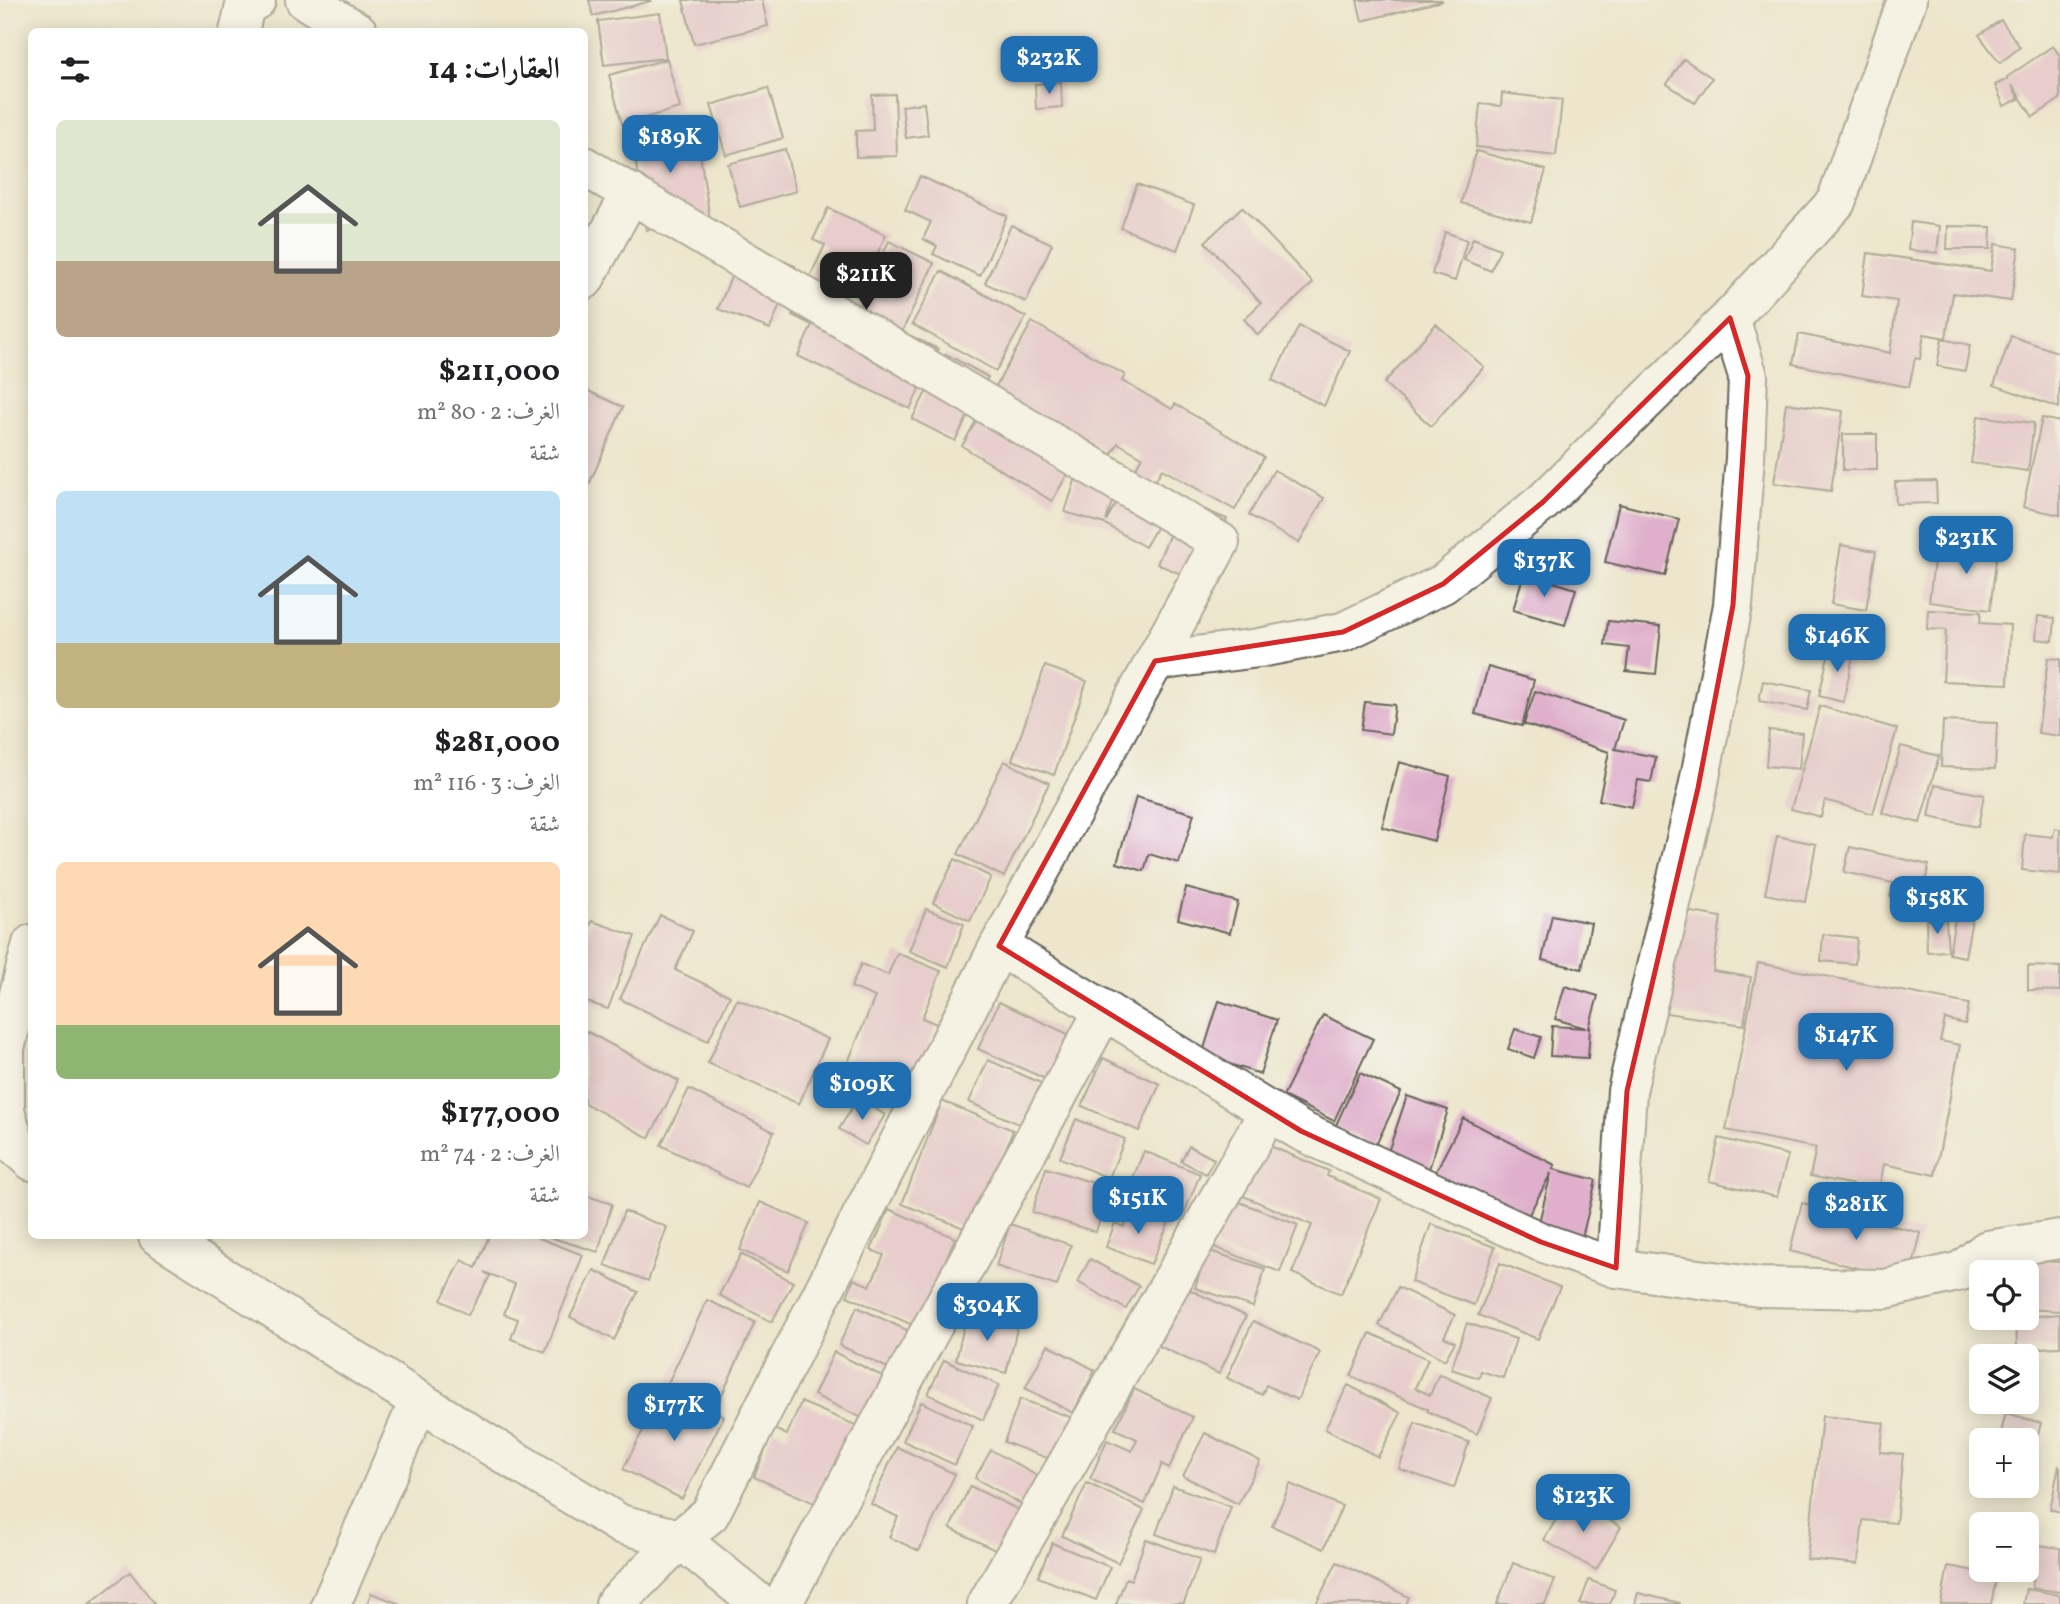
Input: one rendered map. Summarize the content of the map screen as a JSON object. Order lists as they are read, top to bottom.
{
  "page": {
    "heading": "العقارات: 14",
    "price": [
      "$232K",
      "$189K",
      "$211K",
      "$231K",
      "$137K",
      "$146K",
      "$158K",
      "$147K",
      "$109K",
      "$151K",
      "$281K",
      "$304K",
      "$177K",
      "$123K"
    ],
    "list": [
      {
        "name": "$211,000",
        "note": "الغرف: 2 · 80 m² · شقة"
      },
      {
        "name": "$281,000",
        "note": "الغرف: 3 · 116 m² · شقة"
      },
      {
        "name": "$177,000",
        "note": "الغرف: 2 · 74 m² · شقة"
      }
    ],
    "map_buttons": ["+", "−"]
  }
}
